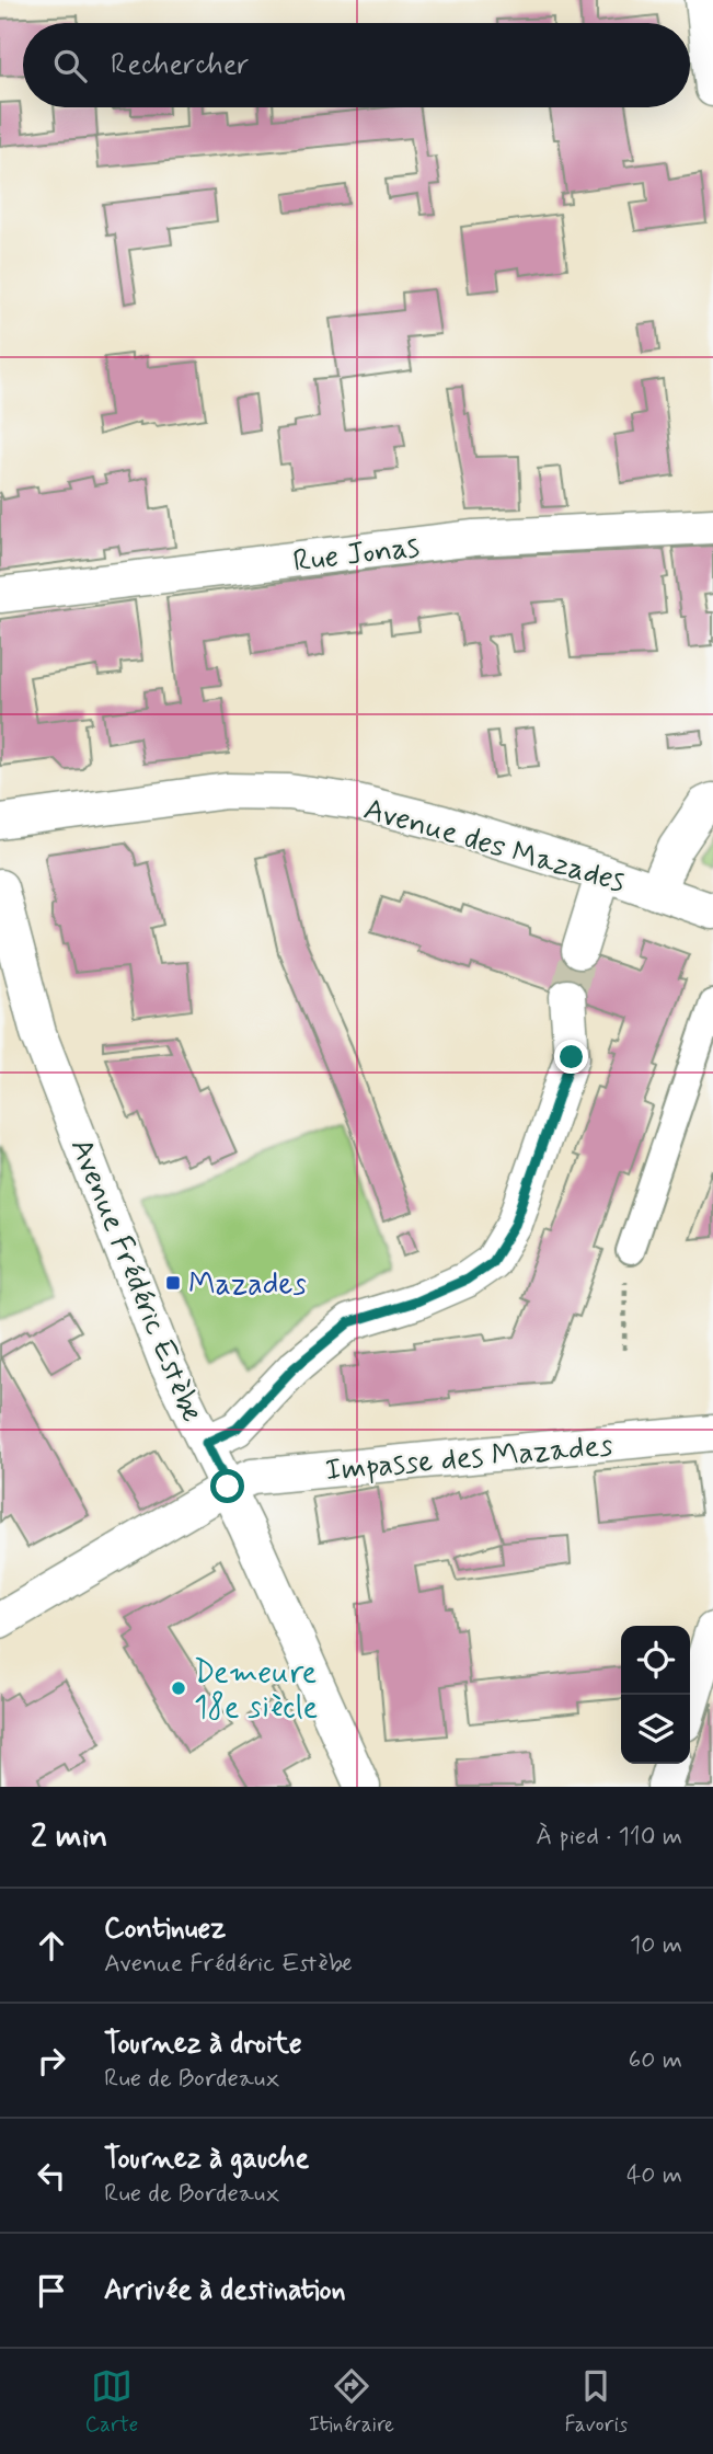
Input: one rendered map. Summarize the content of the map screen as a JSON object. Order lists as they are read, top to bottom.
{
  "streets": {
    "street": [
      "Rue Jonas",
      "Avenue des Mazades",
      "Avenue Frédéric Estèbe",
      "Impasse des Mazades"
    ]
  },
  "crossings": [
    ["Avenue Frédéric Estèbe", "Impasse des Mazades"]
  ],
  "places": {
    "transit": ["Mazades"],
    "other": ["Demeure 18e siècle"]
  },
  "page": {
    "search": "Rechercher",
    "heading": ["2 min", "À pied · 110 m"],
    "list": [
      ["Continuez", "Avenue Frédéric Estèbe", "10 m"],
      ["Tournez à droite", "Rue de Bordeaux", "60 m"],
      ["Tournez à gauche", "Rue de Bordeaux", "40 m"],
      "Arrivée à destination"
    ],
    "nav": ["Carte", "Itinéraire", "Favoris"]
  }
}
